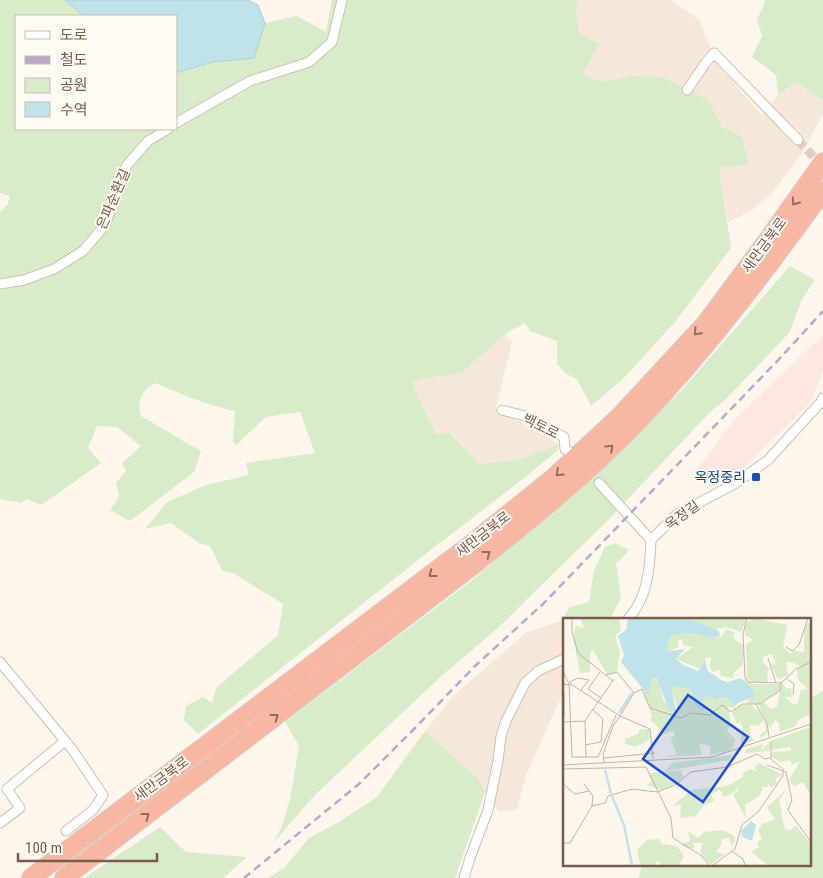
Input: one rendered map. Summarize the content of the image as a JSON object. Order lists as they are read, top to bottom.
{
  "streets": {
    "highway": ["새만금북로"],
    "street": ["은파순환길", "백토로", "옥정길"]
  },
  "places": {
    "transit": ["옥정중리"]
  },
  "legend": [
    "도로",
    "철도",
    "공원",
    "수역"
  ],
  "scale_bar": "100 m"
}
